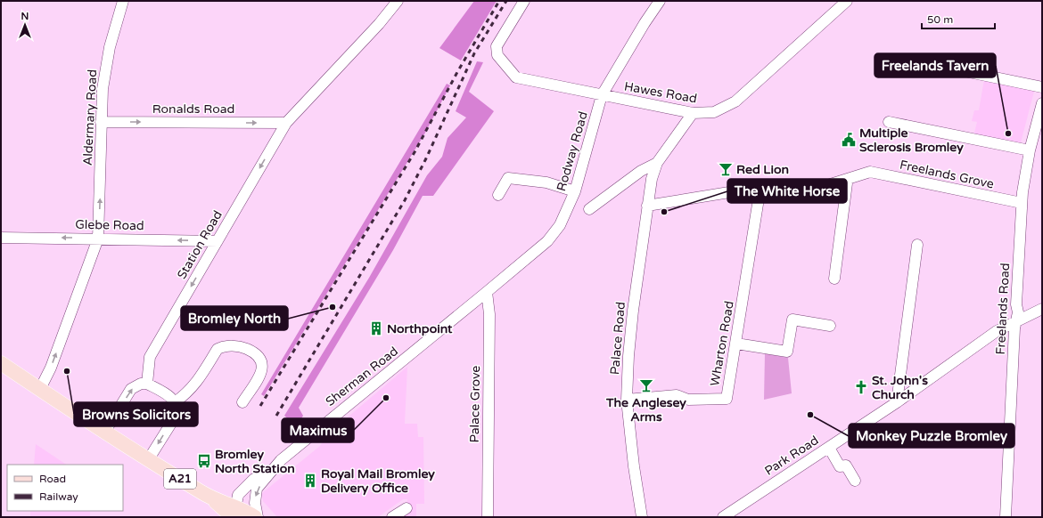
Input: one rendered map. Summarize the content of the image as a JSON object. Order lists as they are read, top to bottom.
{
  "streets": {
    "main road": ["A21"],
    "street": [
      "Hawes Road",
      "Ronalds Road",
      "Aldermary Road",
      "Rodway Road",
      "Freelands Grove",
      "Glebe Road",
      "Station Road",
      "Freelands Road",
      "Palace Road",
      "Wharton Road",
      "Sherman Road",
      "Palace Grove",
      "Park Road"
    ]
  },
  "crossings": [
    ["Hawes Road", "Rodway Road"],
    ["Ronalds Road", "Aldermary Road"],
    ["Ronalds Road", "Station Road"],
    ["Aldermary Road", "Glebe Road"],
    ["Aldermary Road", "A21"],
    ["Rodway Road", "Sherman Road"],
    ["Rodway Road", "Palace Grove"],
    ["Freelands Grove", "Freelands Road"],
    ["Freelands Grove", "Palace Road"],
    ["Freelands Grove", "Wharton Road"],
    ["Glebe Road", "Station Road"],
    ["Freelands Road", "Park Road"],
    ["Palace Road", "Wharton Road"],
    ["Sherman Road", "Palace Grove"],
    ["Sherman Road", "A21"]
  ],
  "one_way": [
    "Ronalds Road",
    "Aldermary Road",
    "Glebe Road",
    "Station Road"
  ],
  "places": {
    "other": [
      "Freelands Tavern",
      "The White Horse",
      "Bromley North",
      "Browns Solicitors",
      "Maximus",
      "Monkey Puzzle Bromley"
    ],
    "public building": ["Multiple Sclerosis Bromley"],
    "bar": ["Red Lion", "The Anglesey Arms"],
    "building": ["Northpoint", "Royal Mail Bromley Delivery Office"],
    "church": ["St. John's Church"],
    "bus stop": ["Bromley North Station"]
  },
  "legend": ["Road", "Railway"],
  "scale_bar": "50 m",
  "north": "top"
}
